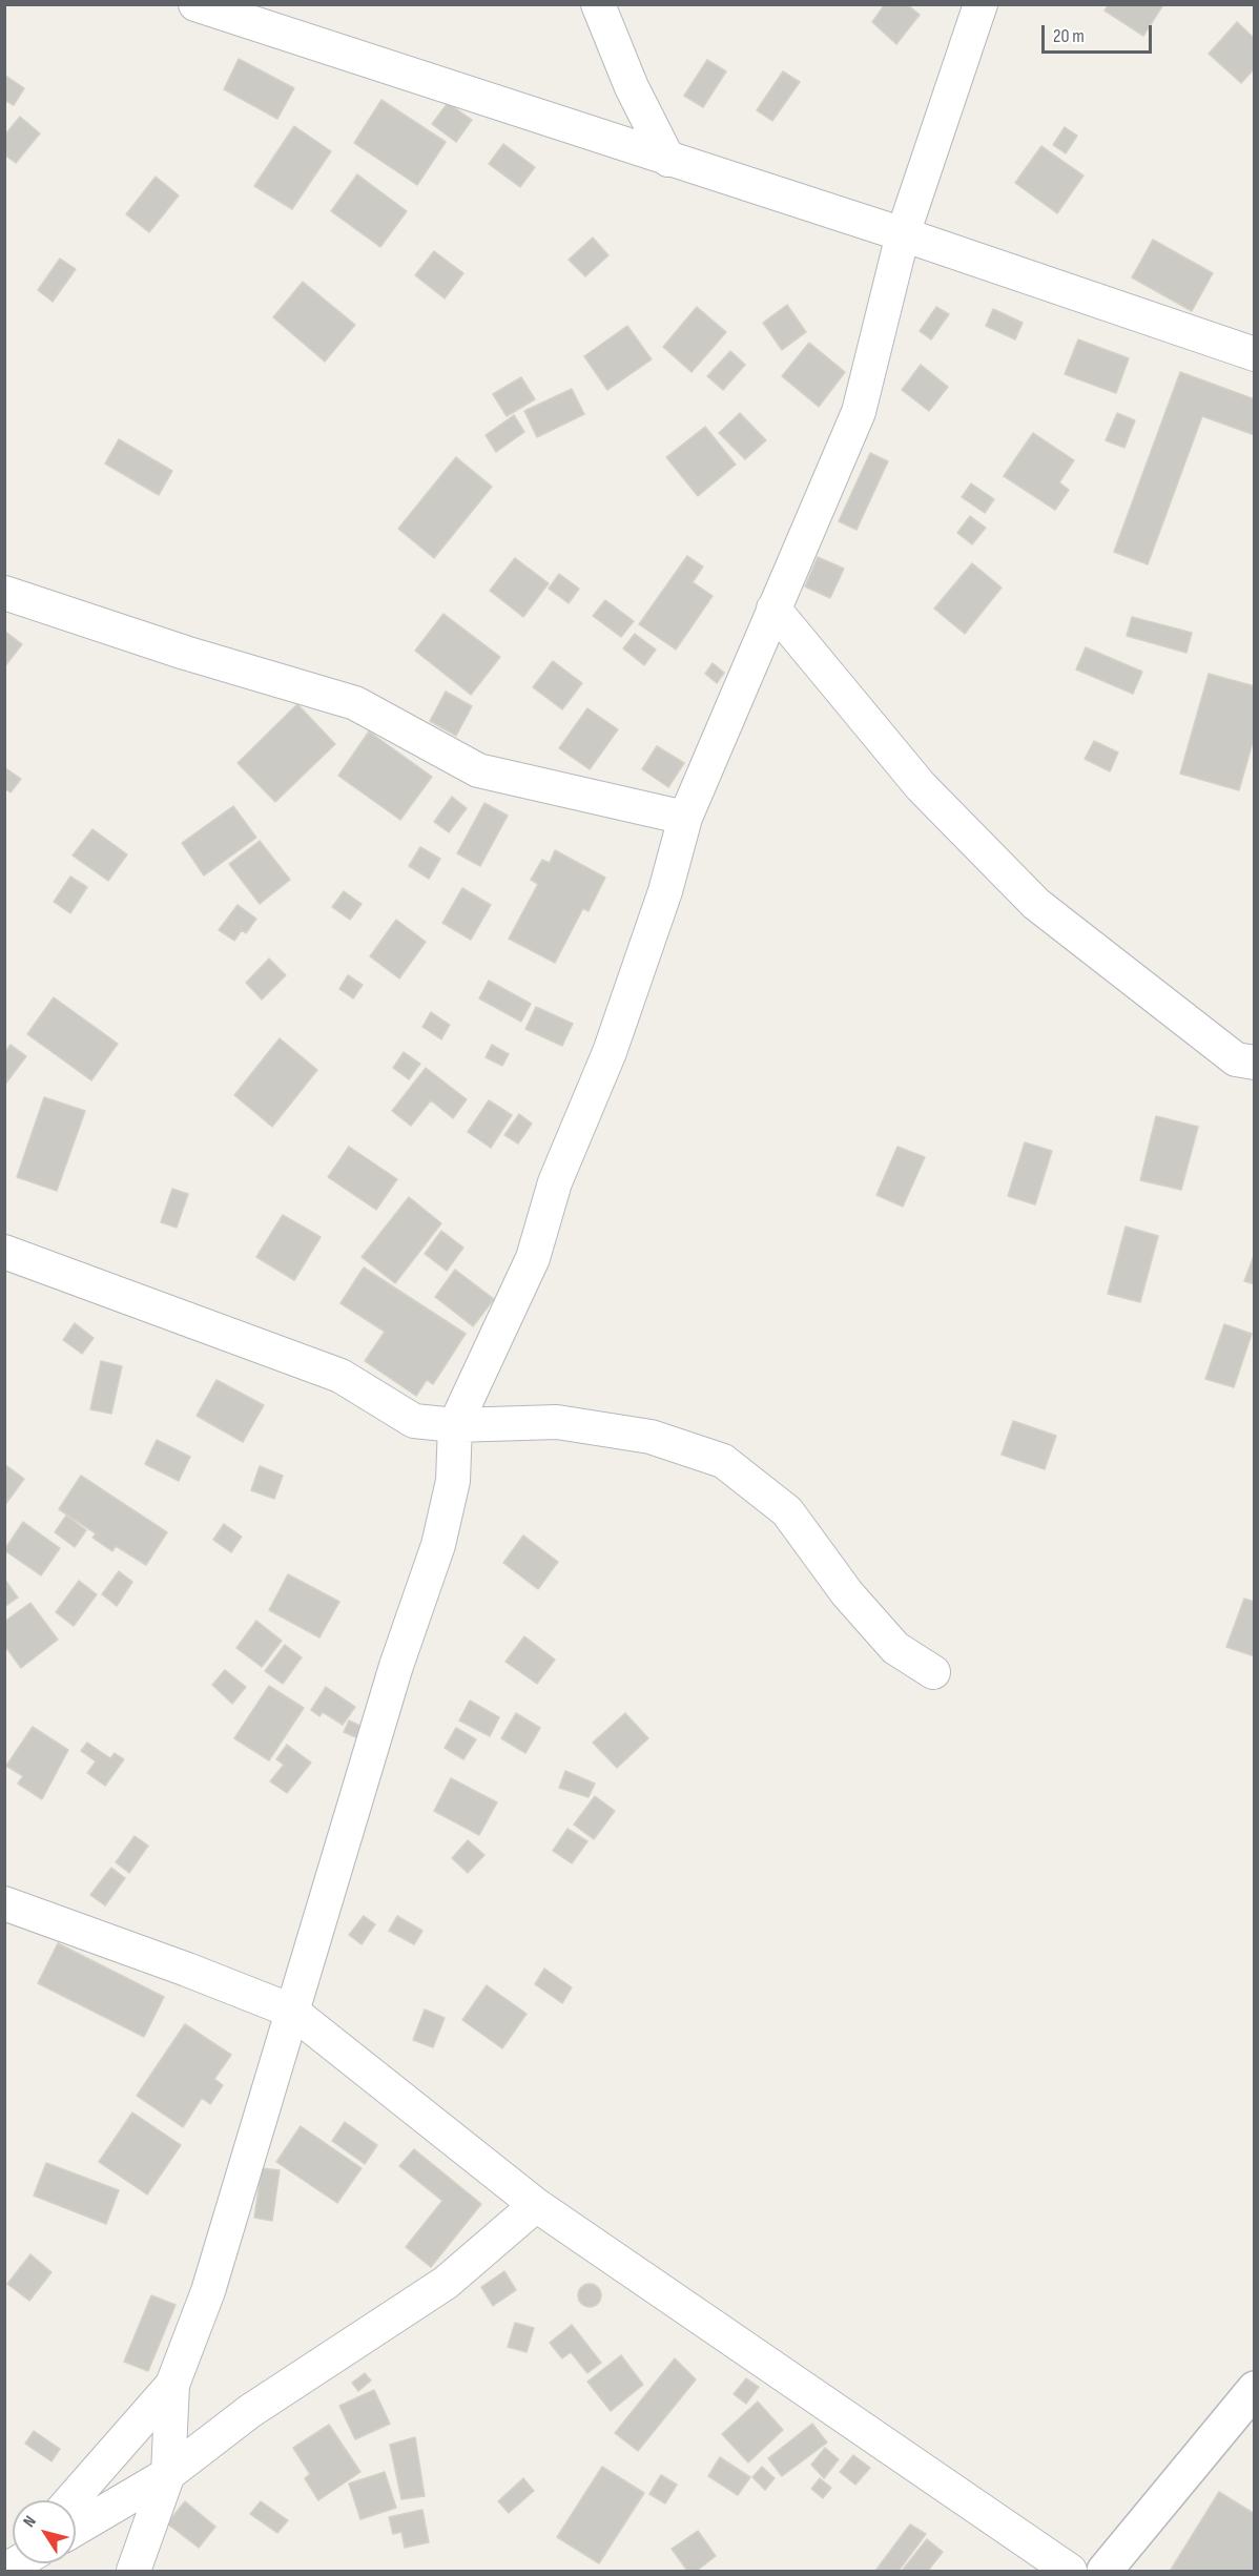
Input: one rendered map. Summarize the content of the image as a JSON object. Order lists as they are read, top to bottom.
{
  "scale_bar": "20 m",
  "north": "top left"
}
